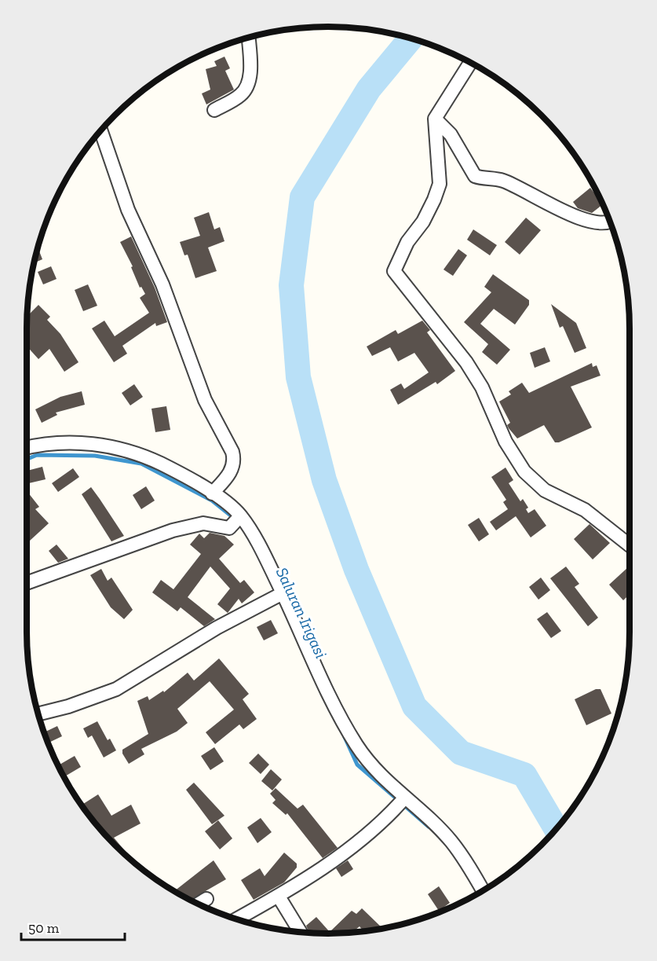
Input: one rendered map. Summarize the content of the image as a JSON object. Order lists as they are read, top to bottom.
{
  "water": ["Saluran Irigasi"],
  "scale_bar": "50 m"
}
